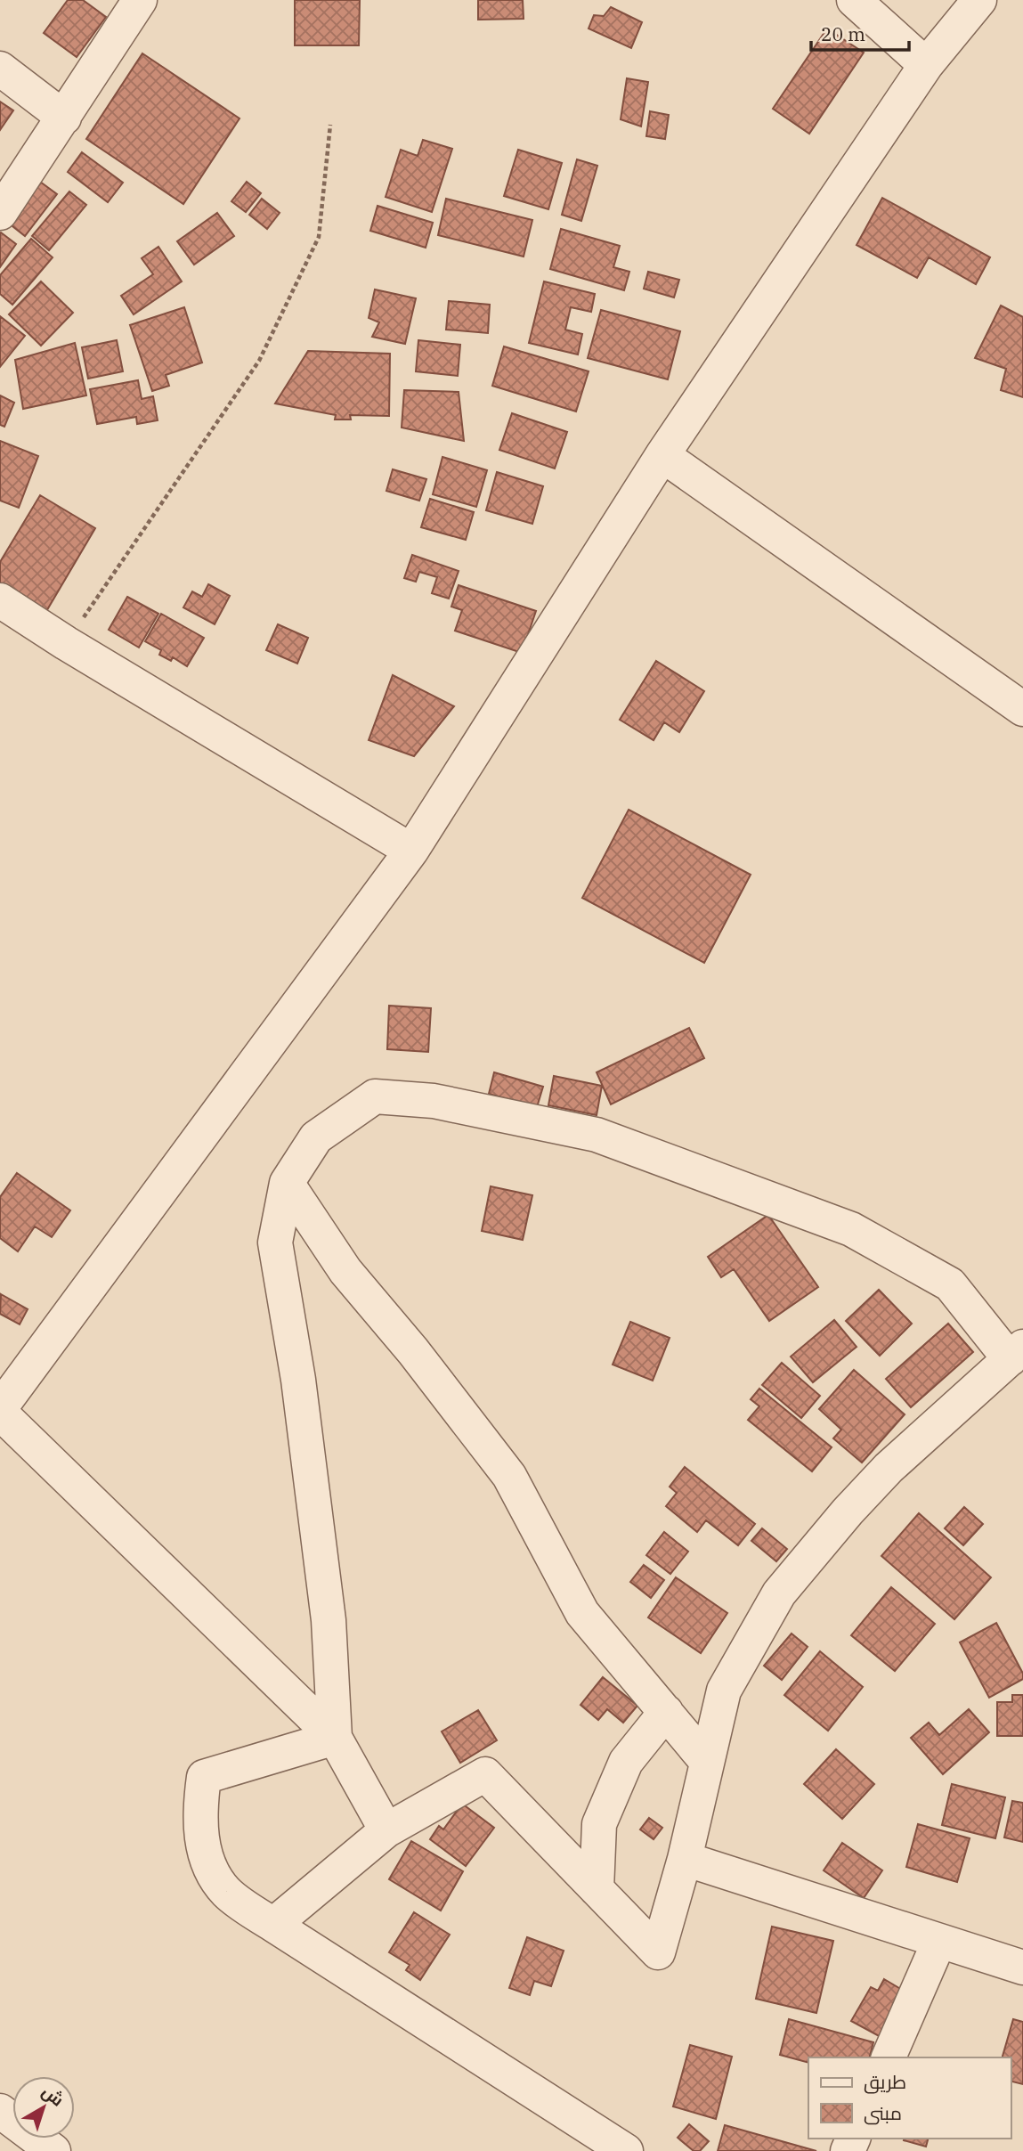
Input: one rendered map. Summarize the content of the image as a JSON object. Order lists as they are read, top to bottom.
{
  "legend": ["طريق", "مبنى"],
  "scale_bar": "20 m",
  "north": "top right"
}
